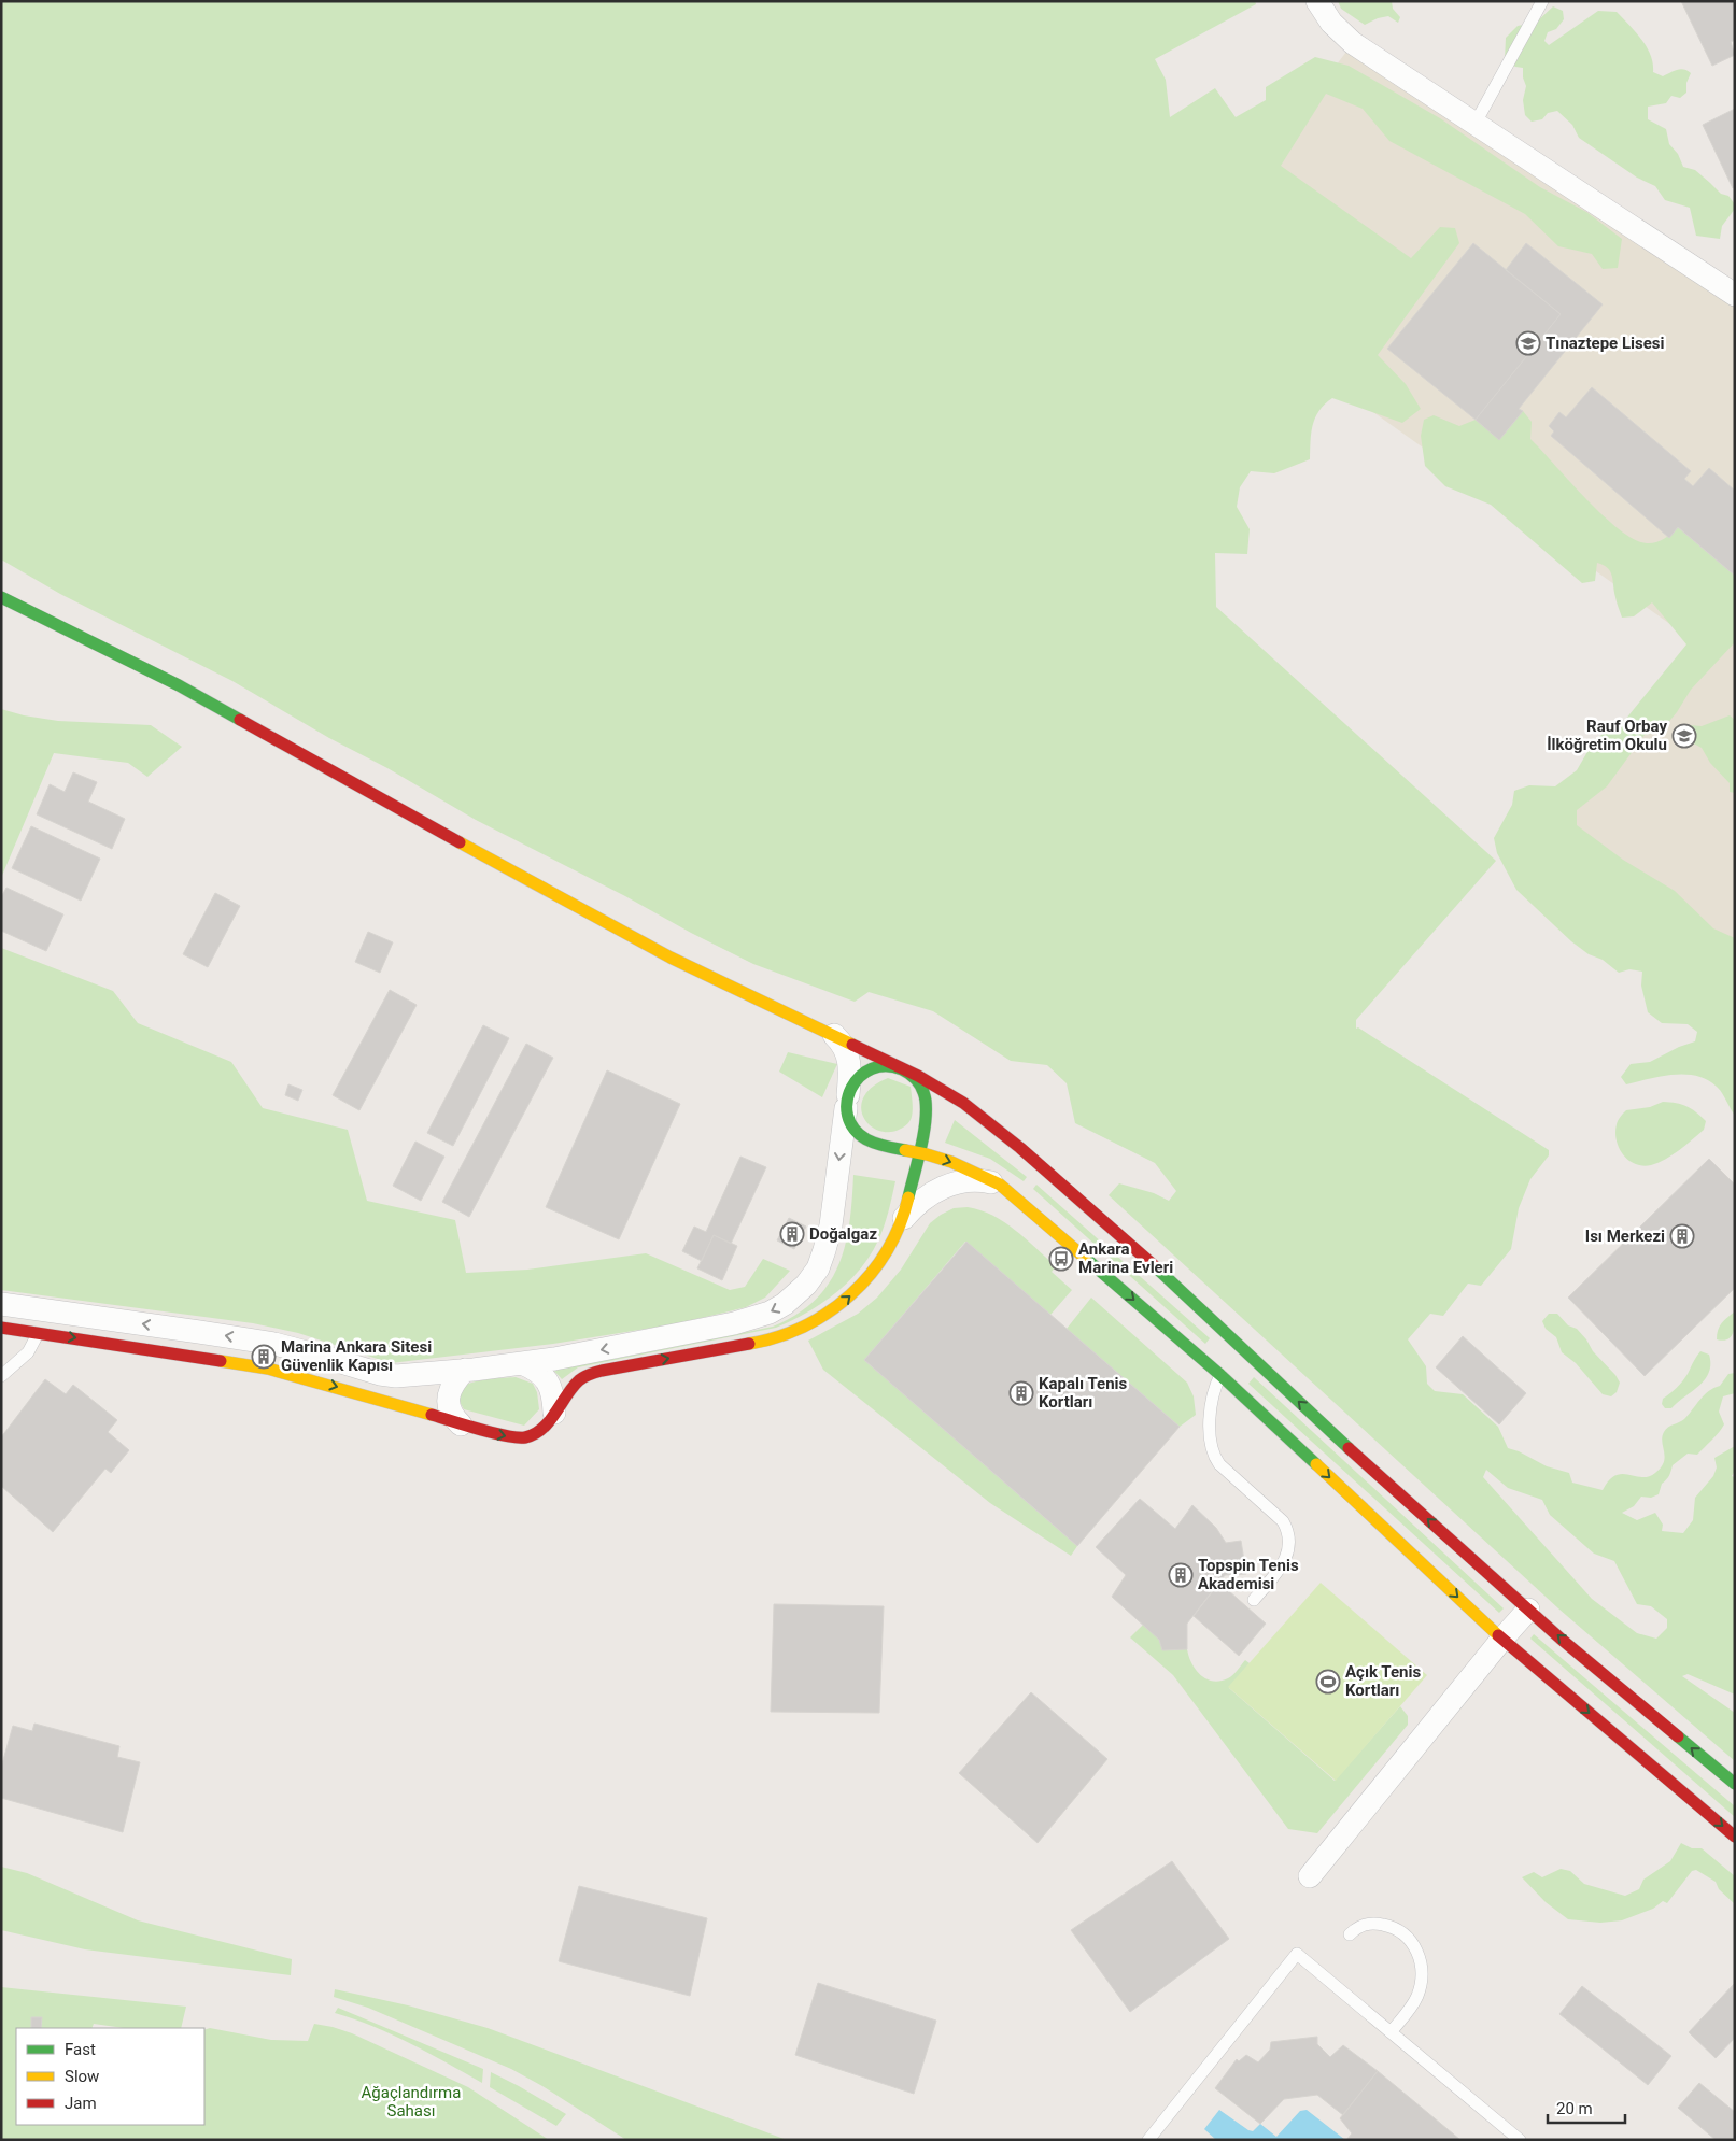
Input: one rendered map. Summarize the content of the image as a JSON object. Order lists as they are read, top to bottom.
{
  "parks": ["Ağaçlandırma Sahası"],
  "places": {
    "school or university": ["Tınaztepe Lisesi", "Rauf Orbay İlköğretim Okulu"],
    "building": [
      "Doğalgaz",
      "Isı Merkezi",
      "Marina Ankara Sitesi Güvenlik Kapısı",
      "Kapalı Tenis Kortları",
      "Topspin Tenis Akademisi"
    ],
    "bus stop": ["Ankara Marina Evleri"],
    "sports": ["Açık Tenis Kortları"]
  },
  "legend": ["Fast", "Slow", "Jam"],
  "scale_bar": "20 m"
}
